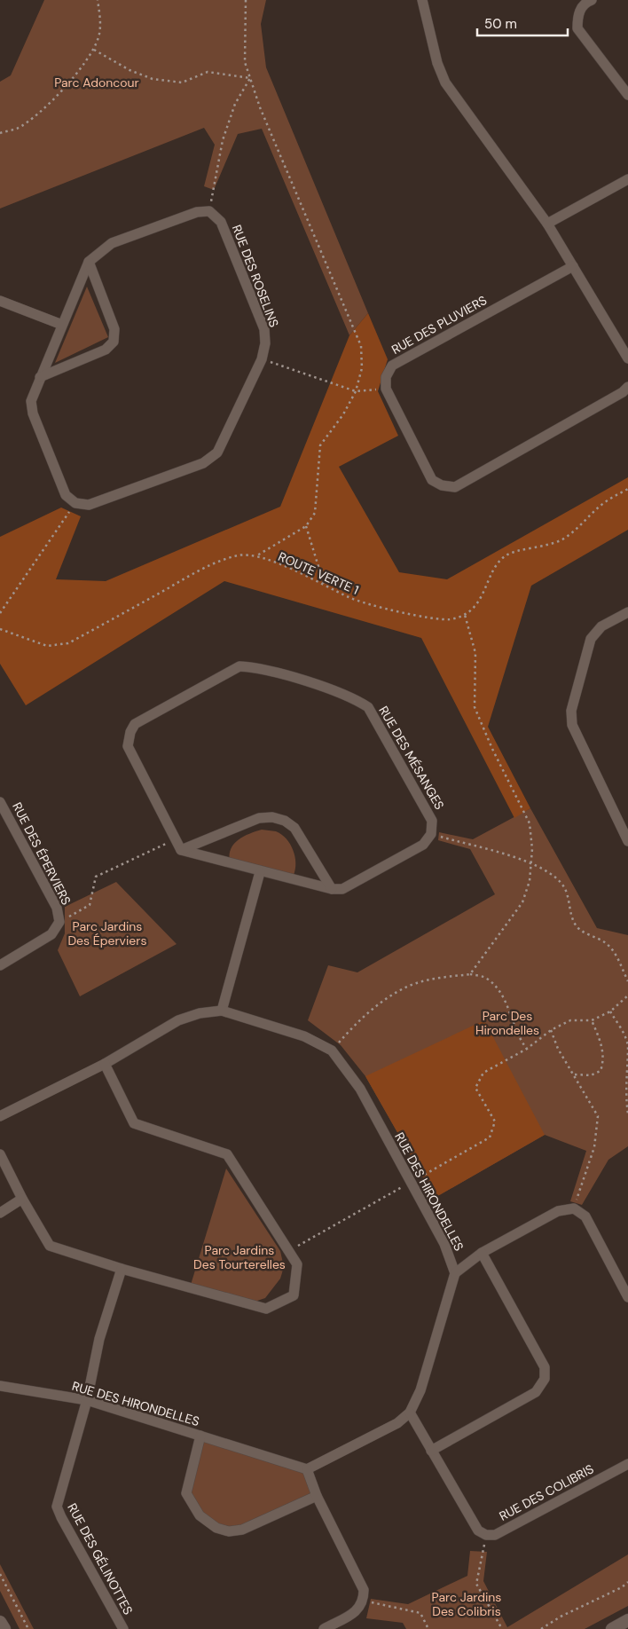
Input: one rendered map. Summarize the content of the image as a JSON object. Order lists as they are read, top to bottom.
{
  "streets": {
    "street": [
      "RUE DES ROSELINS",
      "RUE DES PLUVIERS",
      "RUE DES MÉSANGES",
      "RUE DES ÉPERVIERS",
      "RUE DES HIRONDELLES",
      "RUE DES COLIBRIS",
      "RUE DES GÉLINOTTES"
    ],
    "path": ["ROUTE VERTE 1"]
  },
  "crossings": [
    ["RUE DES HIRONDELLES", "RUE DES GÉLINOTTES"]
  ],
  "parks": [
    "Parc Adoncour",
    "Parc Jardins Des Éperviers",
    "Parc Des Hirondelles",
    "Parc Jardins Des Tourterelles",
    "Parc Jardins Des Colibris"
  ],
  "scale_bar": "50 m"
}
